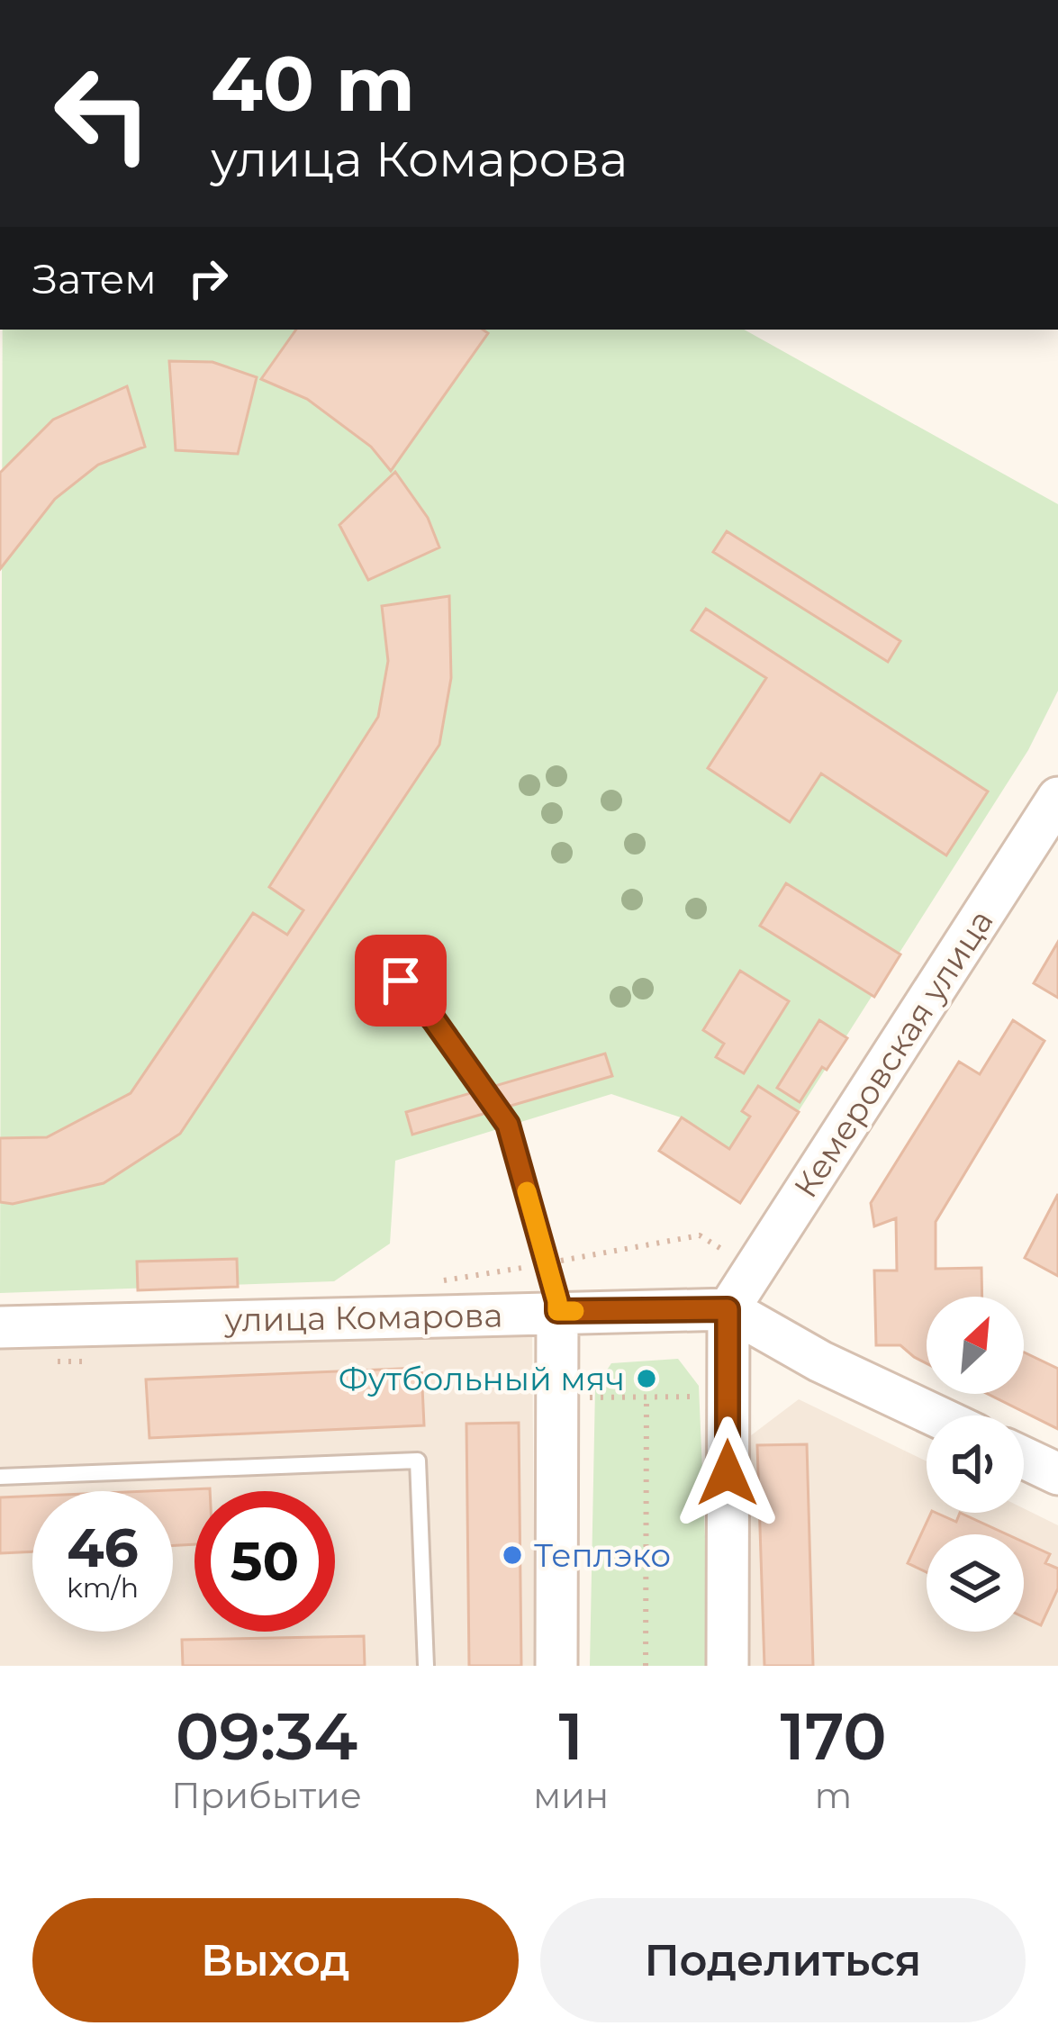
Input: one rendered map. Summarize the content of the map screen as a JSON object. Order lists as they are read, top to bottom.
{
  "streets": {
    "main road": ["Кемеровская улица", "улица Комарова"]
  },
  "crossings": [
    ["Кемеровская улица", "улица Комарова"]
  ],
  "places": ["Футбольный мяч", "Теплэко"],
  "north": "top right",
  "page": {
    "turn": ["40 m", "улица Комарова"],
    "then": "Затем",
    "speed": "46 km/h",
    "limit": "50",
    "eta": [
      "09:34",
      "Прибытие",
      "1",
      "мин",
      "170",
      "m"
    ],
    "buttons": ["Выход", "Поделиться"]
  }
}
